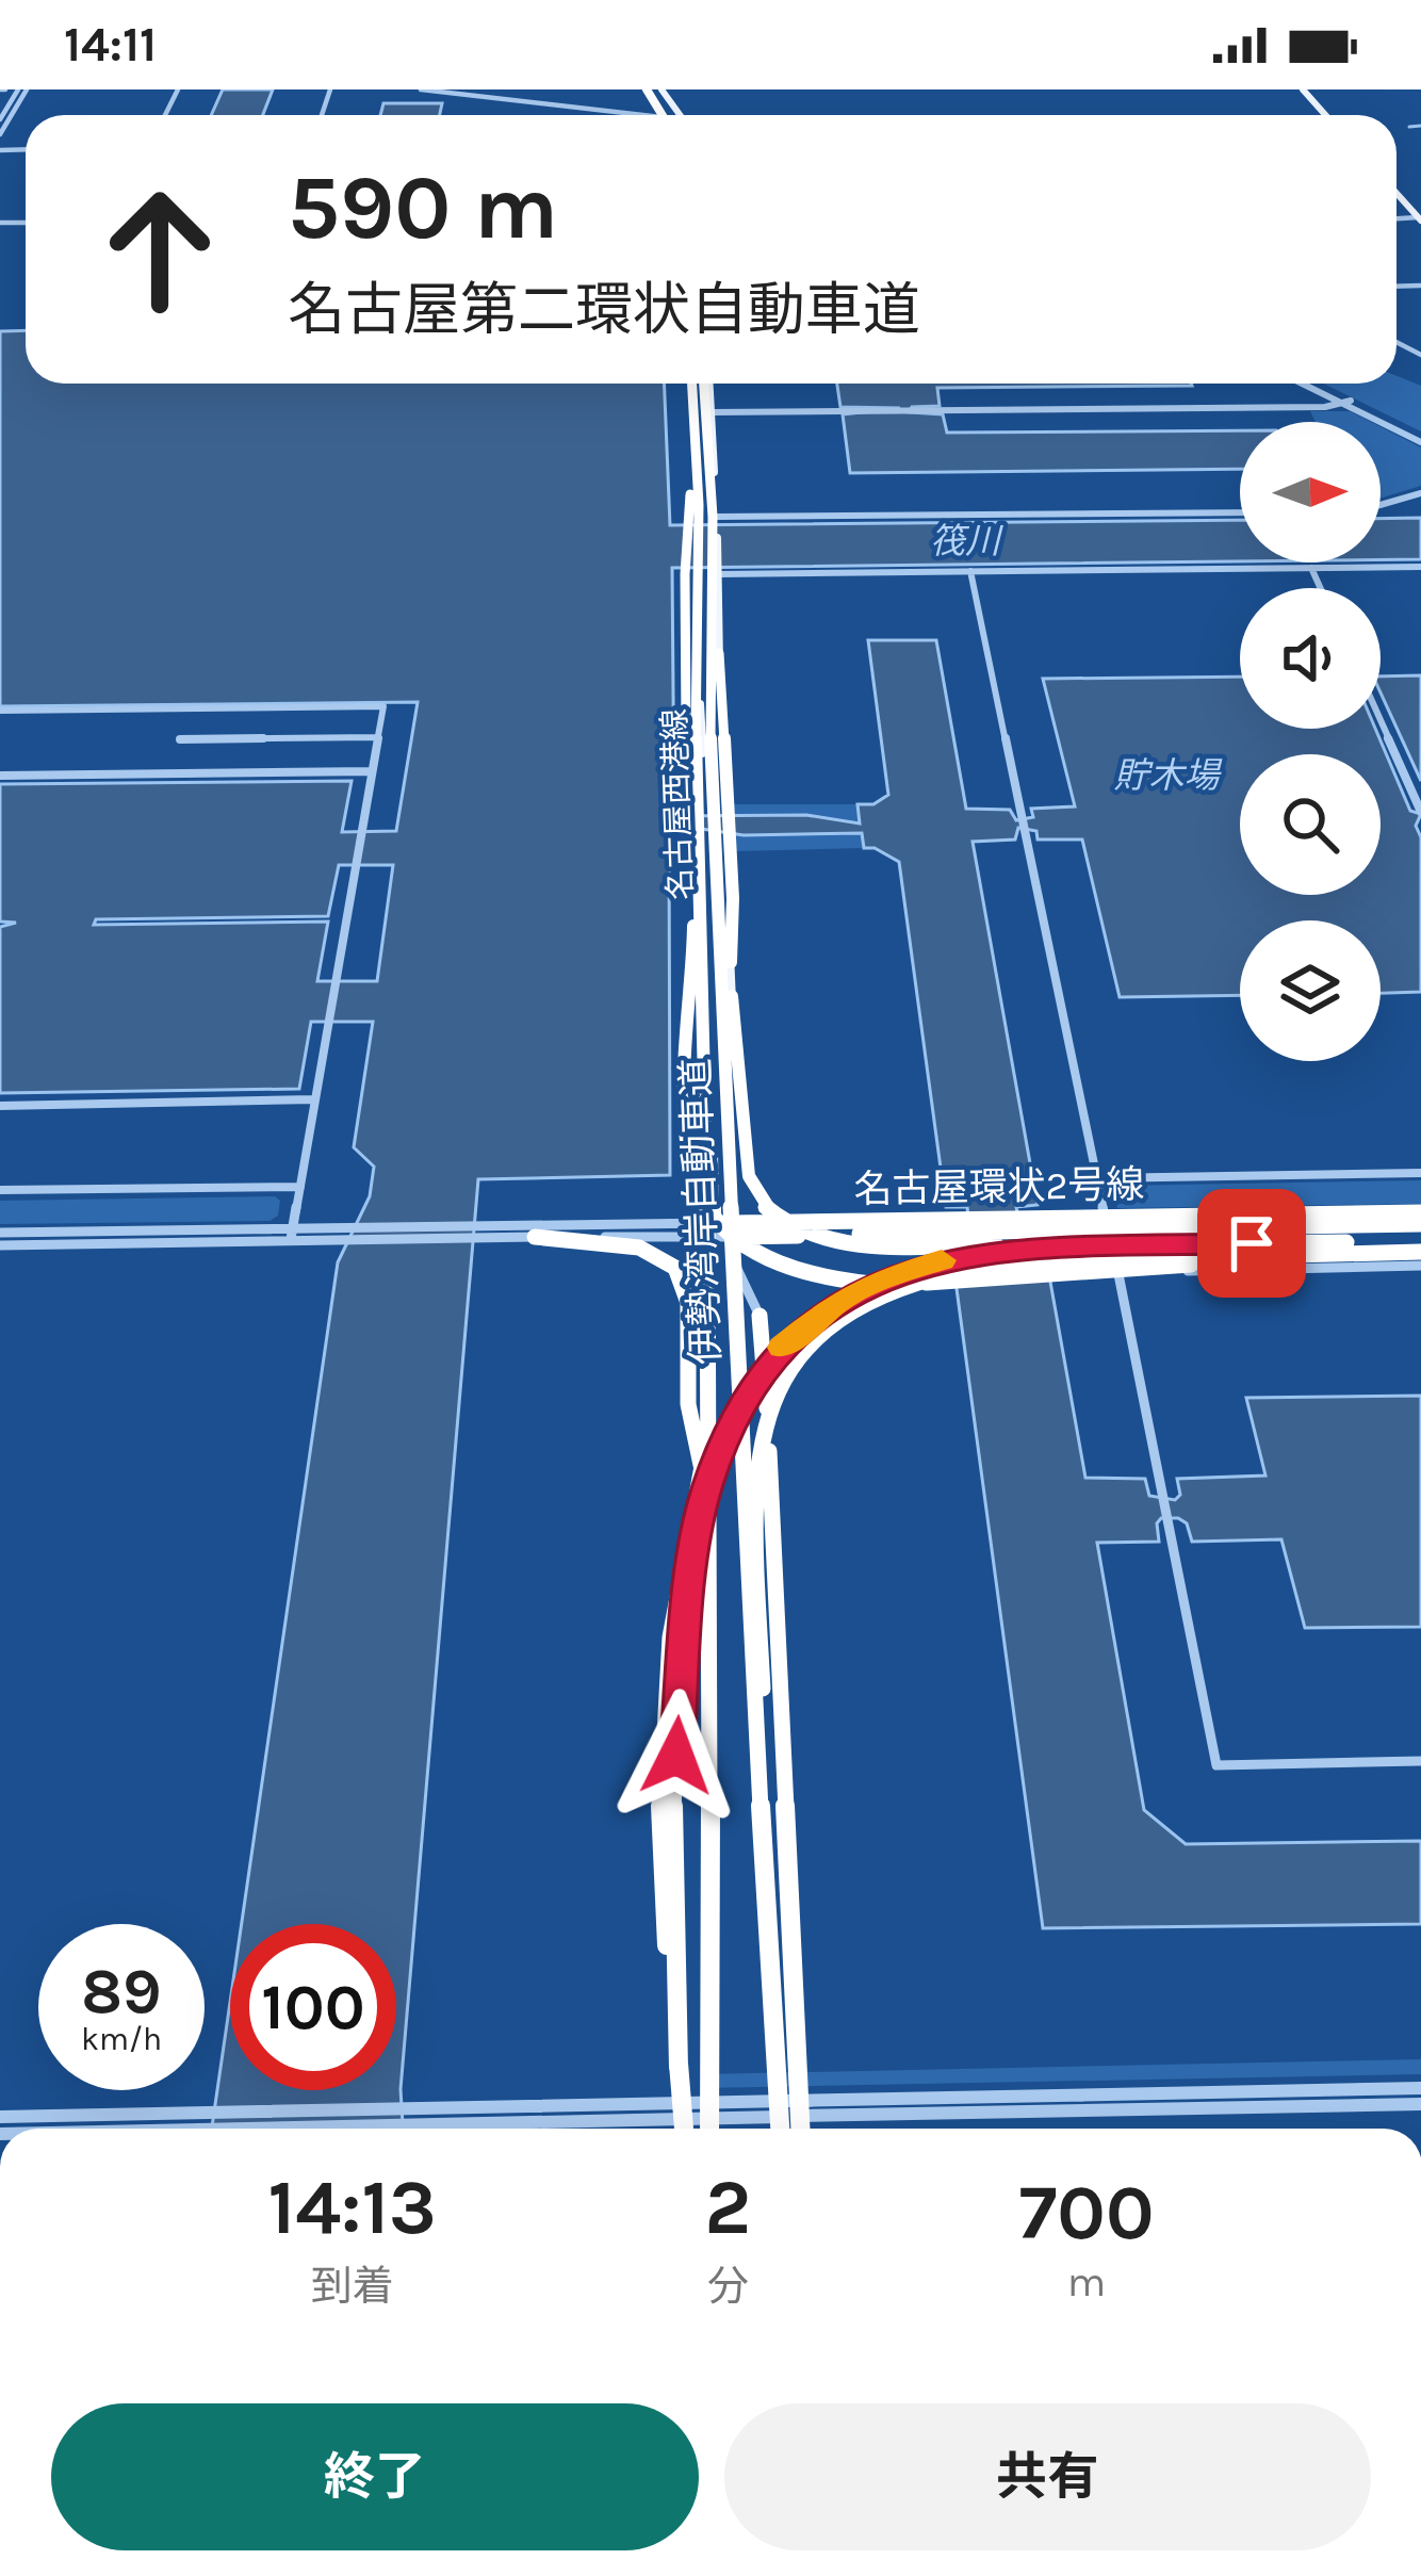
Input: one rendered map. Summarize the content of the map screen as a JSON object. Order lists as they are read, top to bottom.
{
  "streets": {
    "highway": ["名古屋環状2号線", "伊勢湾岸自動車道"],
    "main road": ["名古屋西港線"]
  },
  "crossings": [
    ["名古屋西港線", "名古屋環状2号線"],
    ["名古屋西港線", "伊勢湾岸自動車道"]
  ],
  "water": ["筏川", "貯木場"],
  "north": "right",
  "page": {
    "status": "14:11",
    "turn": ["590 m", "名古屋第二環状自動車道"],
    "speed": "89 km/h",
    "limit": "100",
    "eta": [
      "14:13",
      "到着",
      "2",
      "分",
      "700",
      "m"
    ],
    "buttons": ["終了", "共有"]
  }
}
